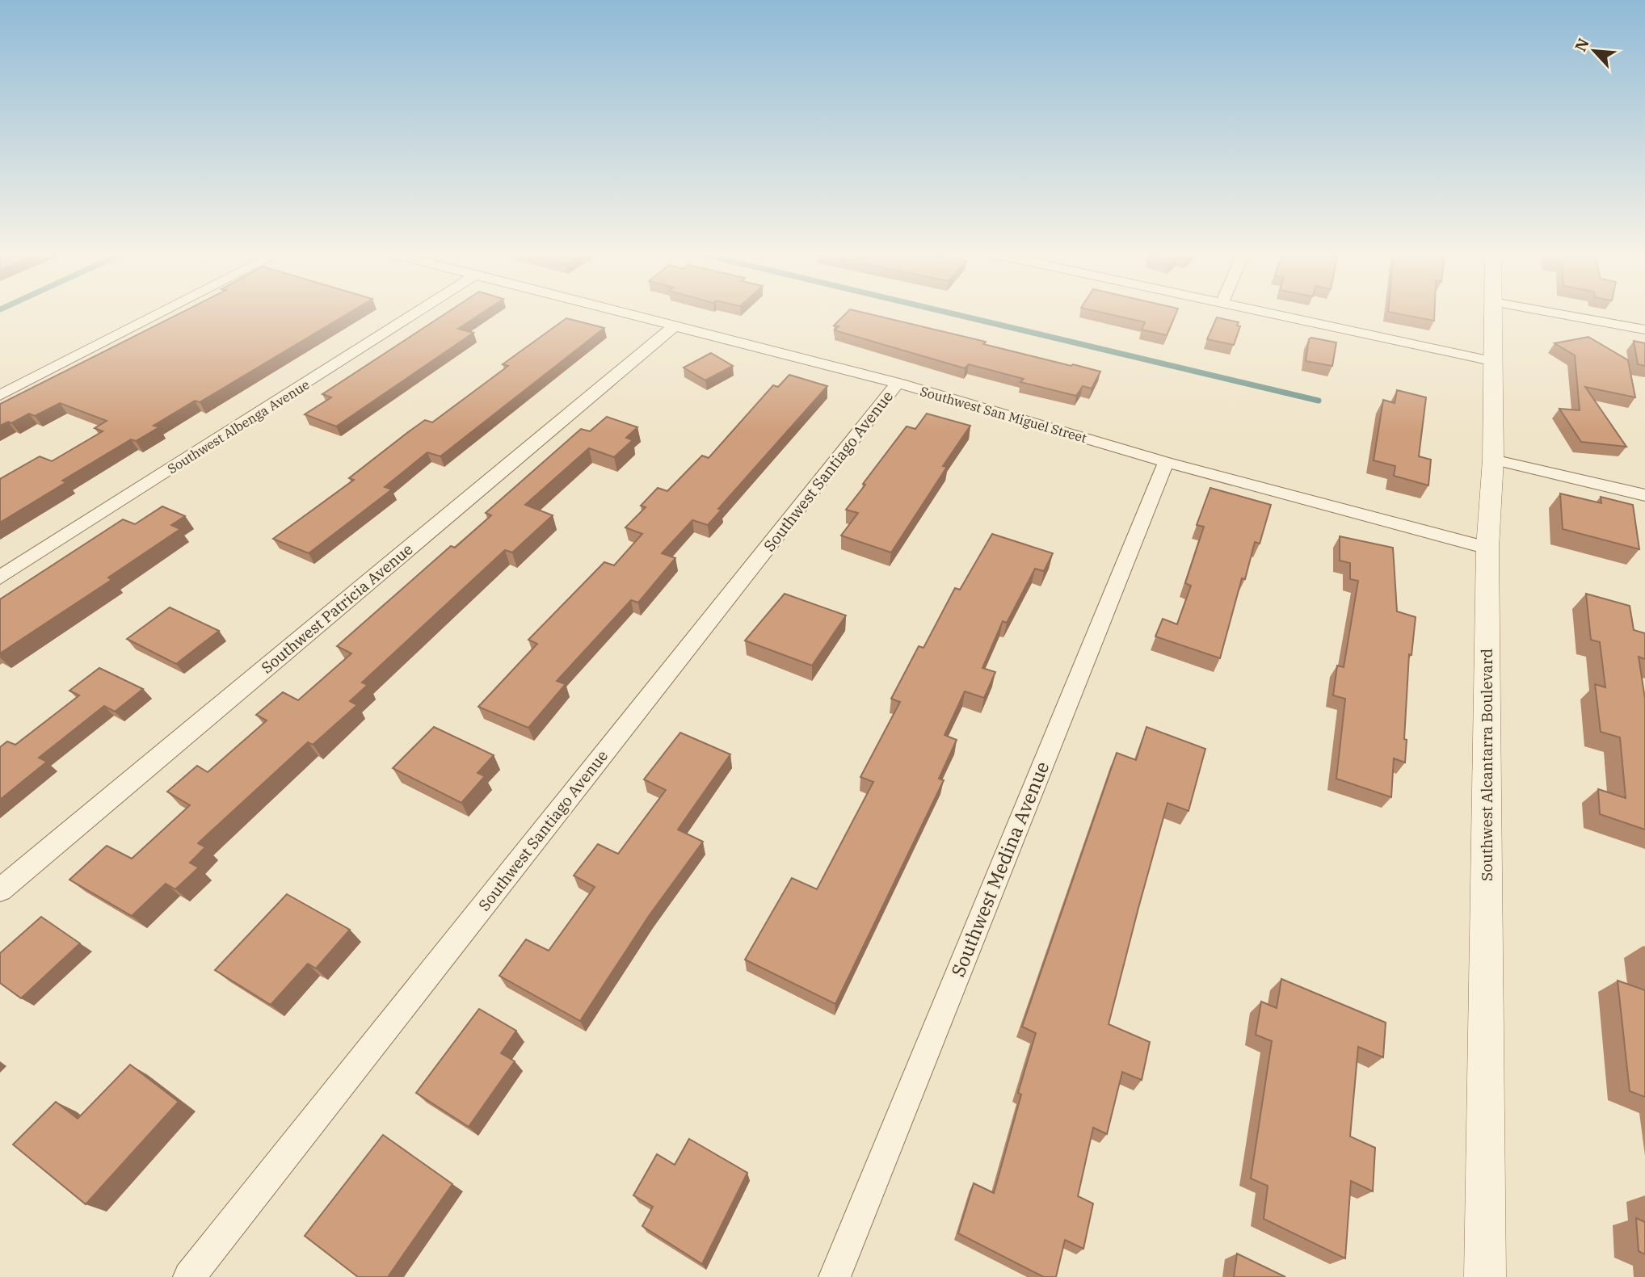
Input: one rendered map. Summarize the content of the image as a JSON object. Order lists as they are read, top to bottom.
{
  "streets": {
    "street": [
      "Southwest San Miguel Street",
      "Southwest Albenga Avenue",
      "Southwest Santiago Avenue",
      "Southwest Patricia Avenue",
      "Southwest Alcantarra Boulevard",
      "Southwest Medina Avenue"
    ]
  },
  "crossings": [
    ["Southwest San Miguel Street", "Southwest Santiago Avenue"],
    ["Southwest San Miguel Street", "Southwest Patricia Avenue"],
    ["Southwest San Miguel Street", "Southwest Alcantarra Boulevard"],
    ["Southwest San Miguel Street", "Southwest Medina Avenue"]
  ],
  "north": "top left"
}
